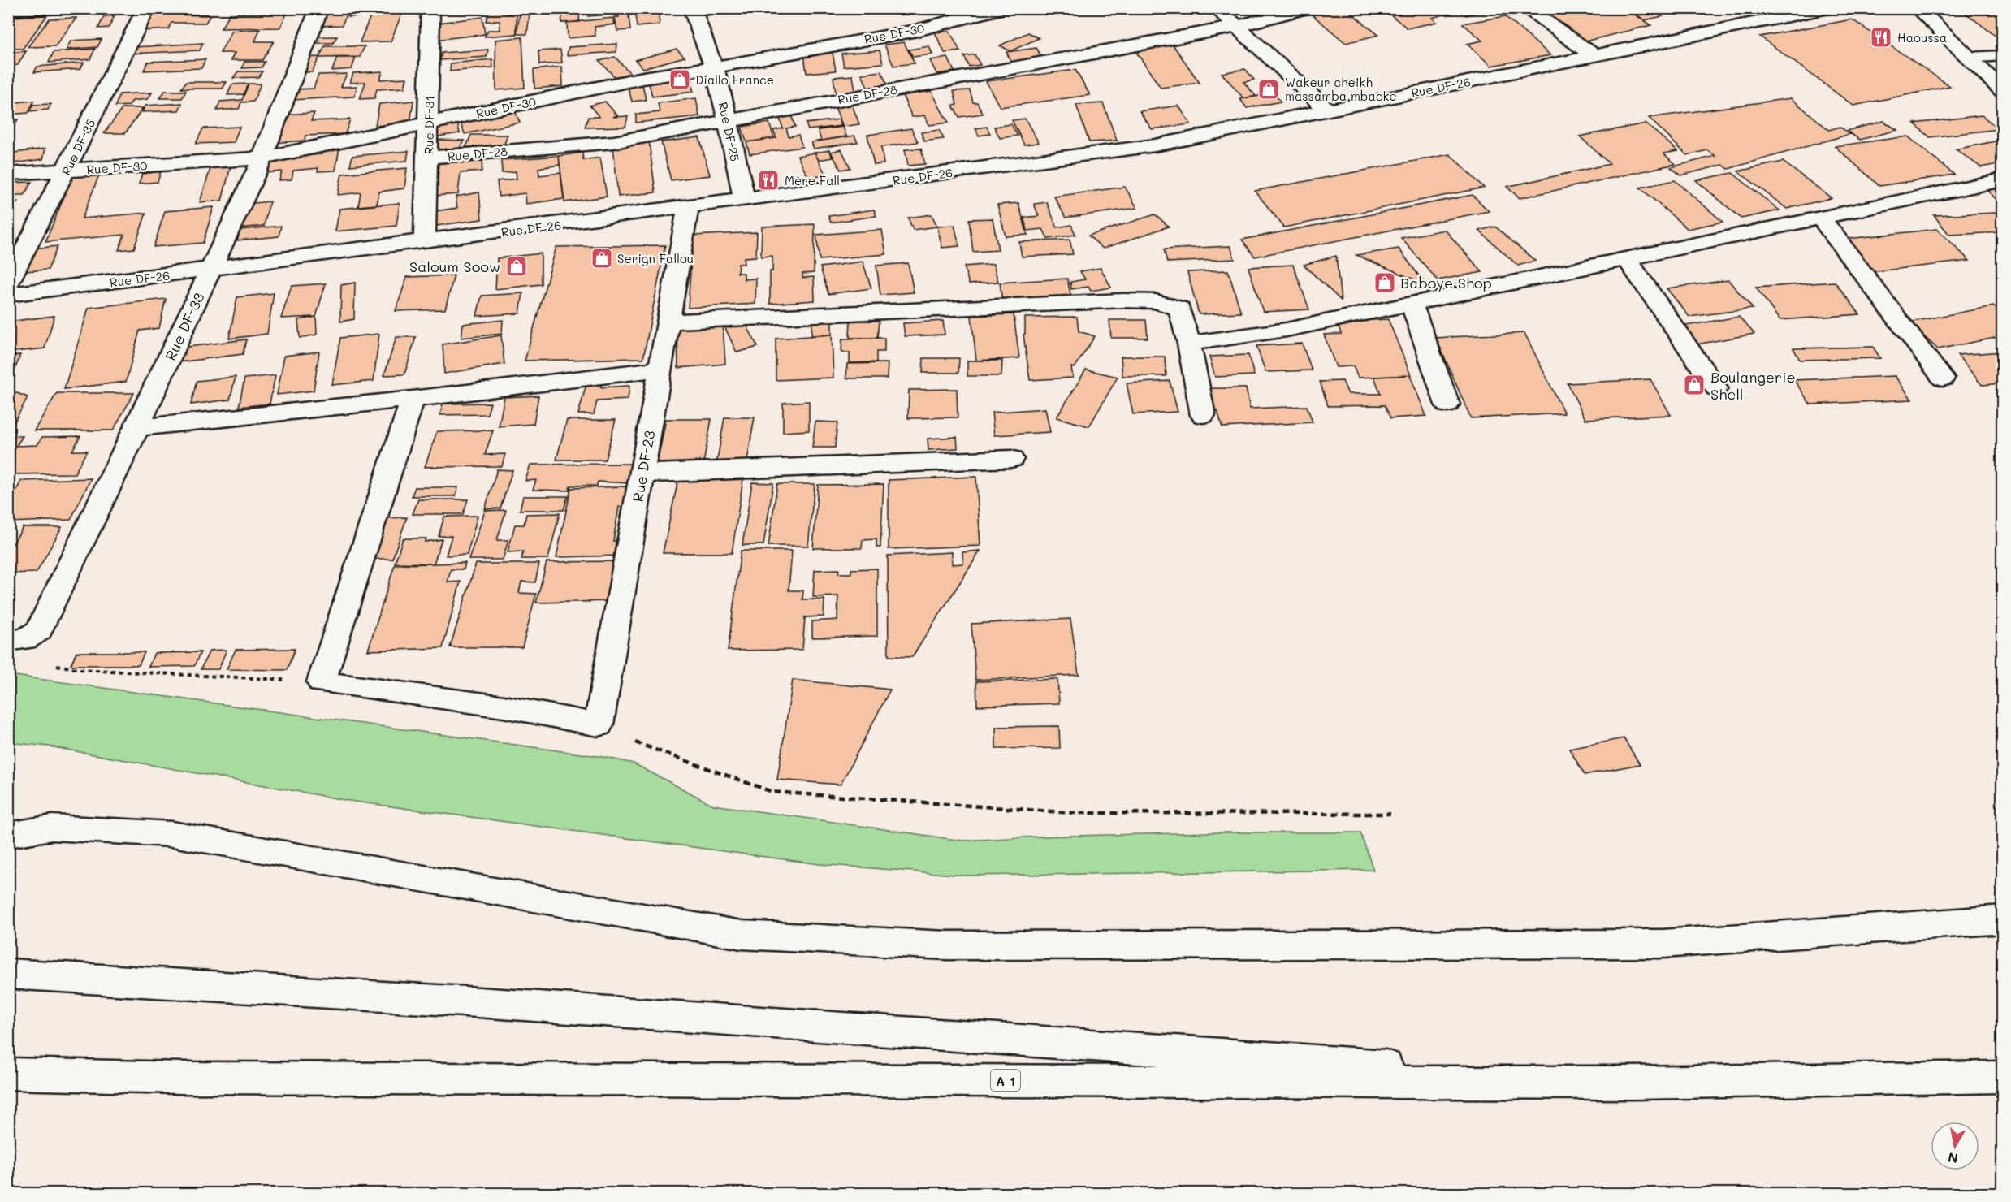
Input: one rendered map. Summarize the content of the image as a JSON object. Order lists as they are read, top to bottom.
{
  "streets": {
    "main road": [
      "Rue DF-30",
      "Rue DF-26",
      "Rue DF-28",
      "Rue DF-31",
      "Rue DF-25",
      "Rue DF-35",
      "Rue DF-33",
      "Rue DF-23",
      "A 1"
    ]
  },
  "crossings": [
    ["Rue DF-30", "Rue DF-31"],
    ["Rue DF-30", "Rue DF-25"],
    ["Rue DF-30", "Rue DF-35"],
    ["Rue DF-30", "Rue DF-33"],
    ["Rue DF-26", "Rue DF-31"],
    ["Rue DF-26", "Rue DF-25"],
    ["Rue DF-26", "Rue DF-33"],
    ["Rue DF-26", "Rue DF-23"],
    ["Rue DF-28", "Rue DF-31"],
    ["Rue DF-28", "Rue DF-25"]
  ],
  "places": {
    "restaurant": ["Haoussa", "Mère Fall"],
    "shop": [
      "Diallo France",
      "Wakeur cheikh massamba mbacke",
      "Serign Fallou",
      "Saloum Soow",
      "Baboye Shop",
      "Boulangerie Shell"
    ]
  },
  "north": "bottom"
}
